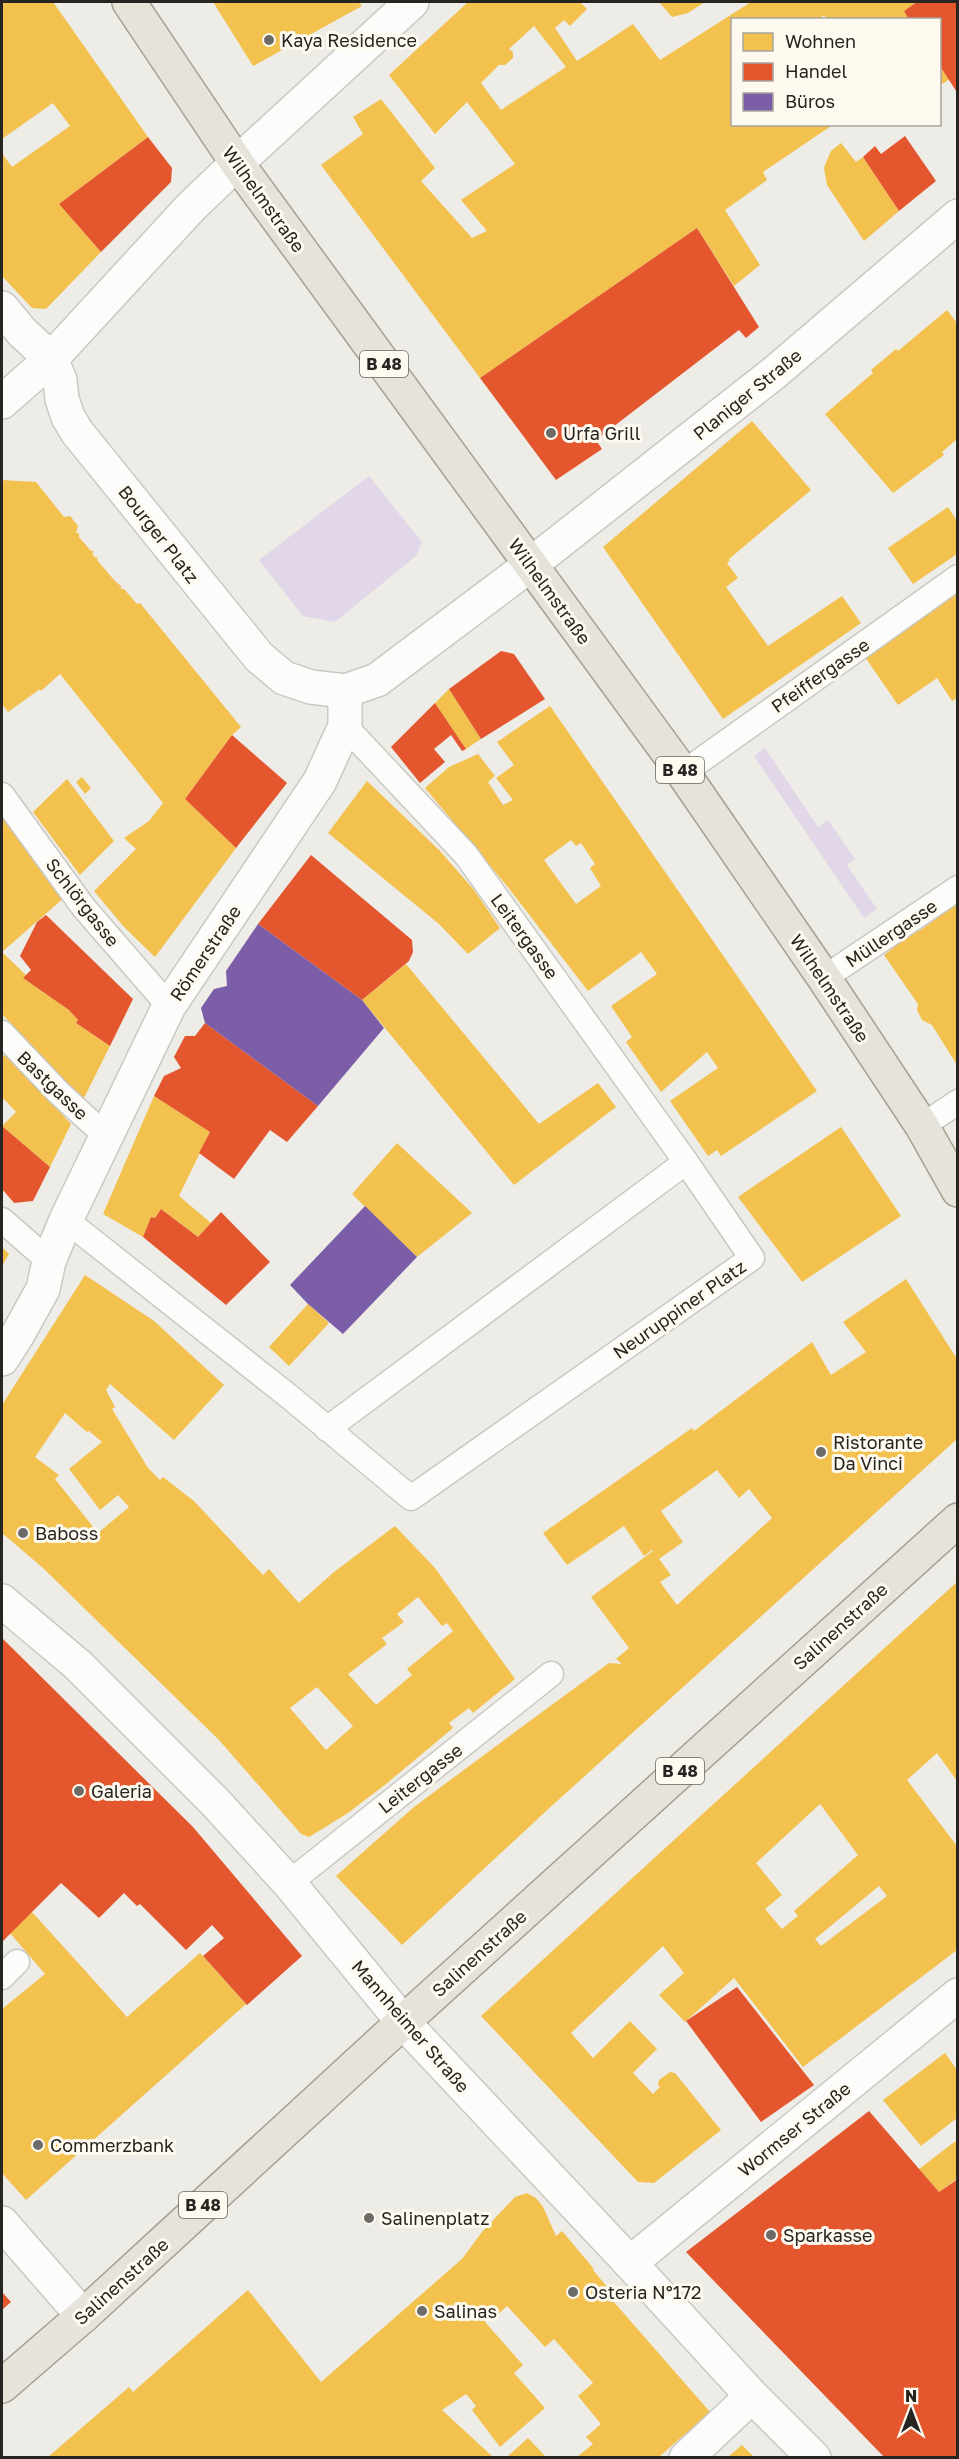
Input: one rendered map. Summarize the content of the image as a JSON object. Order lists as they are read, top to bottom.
{
  "streets": {
    "main road": ["Wilhelmstraße", "B 48", "Salinenstraße"],
    "street": [
      "Planiger Straße",
      "Bourger Platz",
      "Römerstraße",
      "Mannheimer Straße",
      "Wormser Straße"
    ],
    "lane": [
      "Pfeiffergasse",
      "Schlörgasse",
      "Müllergasse",
      "Leitergasse",
      "Bastgasse",
      "Neuruppiner Platz"
    ]
  },
  "crossings": [
    ["Wilhelmstraße", "Planiger Straße"],
    ["Wilhelmstraße", "Bourger Platz"],
    ["Wilhelmstraße", "Pfeiffergasse"],
    ["Wilhelmstraße", "Müllergasse"],
    ["Planiger Straße", "Bourger Platz"],
    ["Bourger Platz", "Römerstraße"],
    ["Schlörgasse", "Römerstraße"],
    ["Leitergasse", "Römerstraße"],
    ["Leitergasse", "Neuruppiner Platz"],
    ["Leitergasse", "Mannheimer Straße"],
    ["Römerstraße", "Bastgasse"],
    ["Salinenstraße", "Mannheimer Straße"],
    ["Mannheimer Straße", "Wormser Straße"]
  ],
  "places": [
    "Kaya Residence",
    "Urfa Grill",
    "Ristorante Da Vinci",
    "Baboss",
    "Galeria",
    "Commerzbank",
    "Salinenplatz",
    "Sparkasse",
    "Osteria N°172",
    "Salinas"
  ],
  "legend": ["Wohnen", "Handel", "Büros"],
  "north": "top"
}
